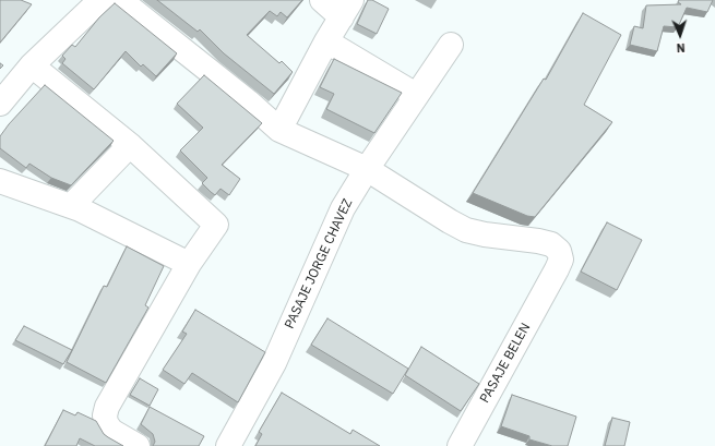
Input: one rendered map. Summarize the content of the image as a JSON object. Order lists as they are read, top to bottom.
{
  "streets": {
    "street": ["PASAJE JORGE CHAVEZ", "PASAJE BELEN"]
  },
  "crossings": [
    ["PASAJE JORGE CHAVEZ", "PASAJE BELEN"]
  ],
  "north": "bottom"
}
